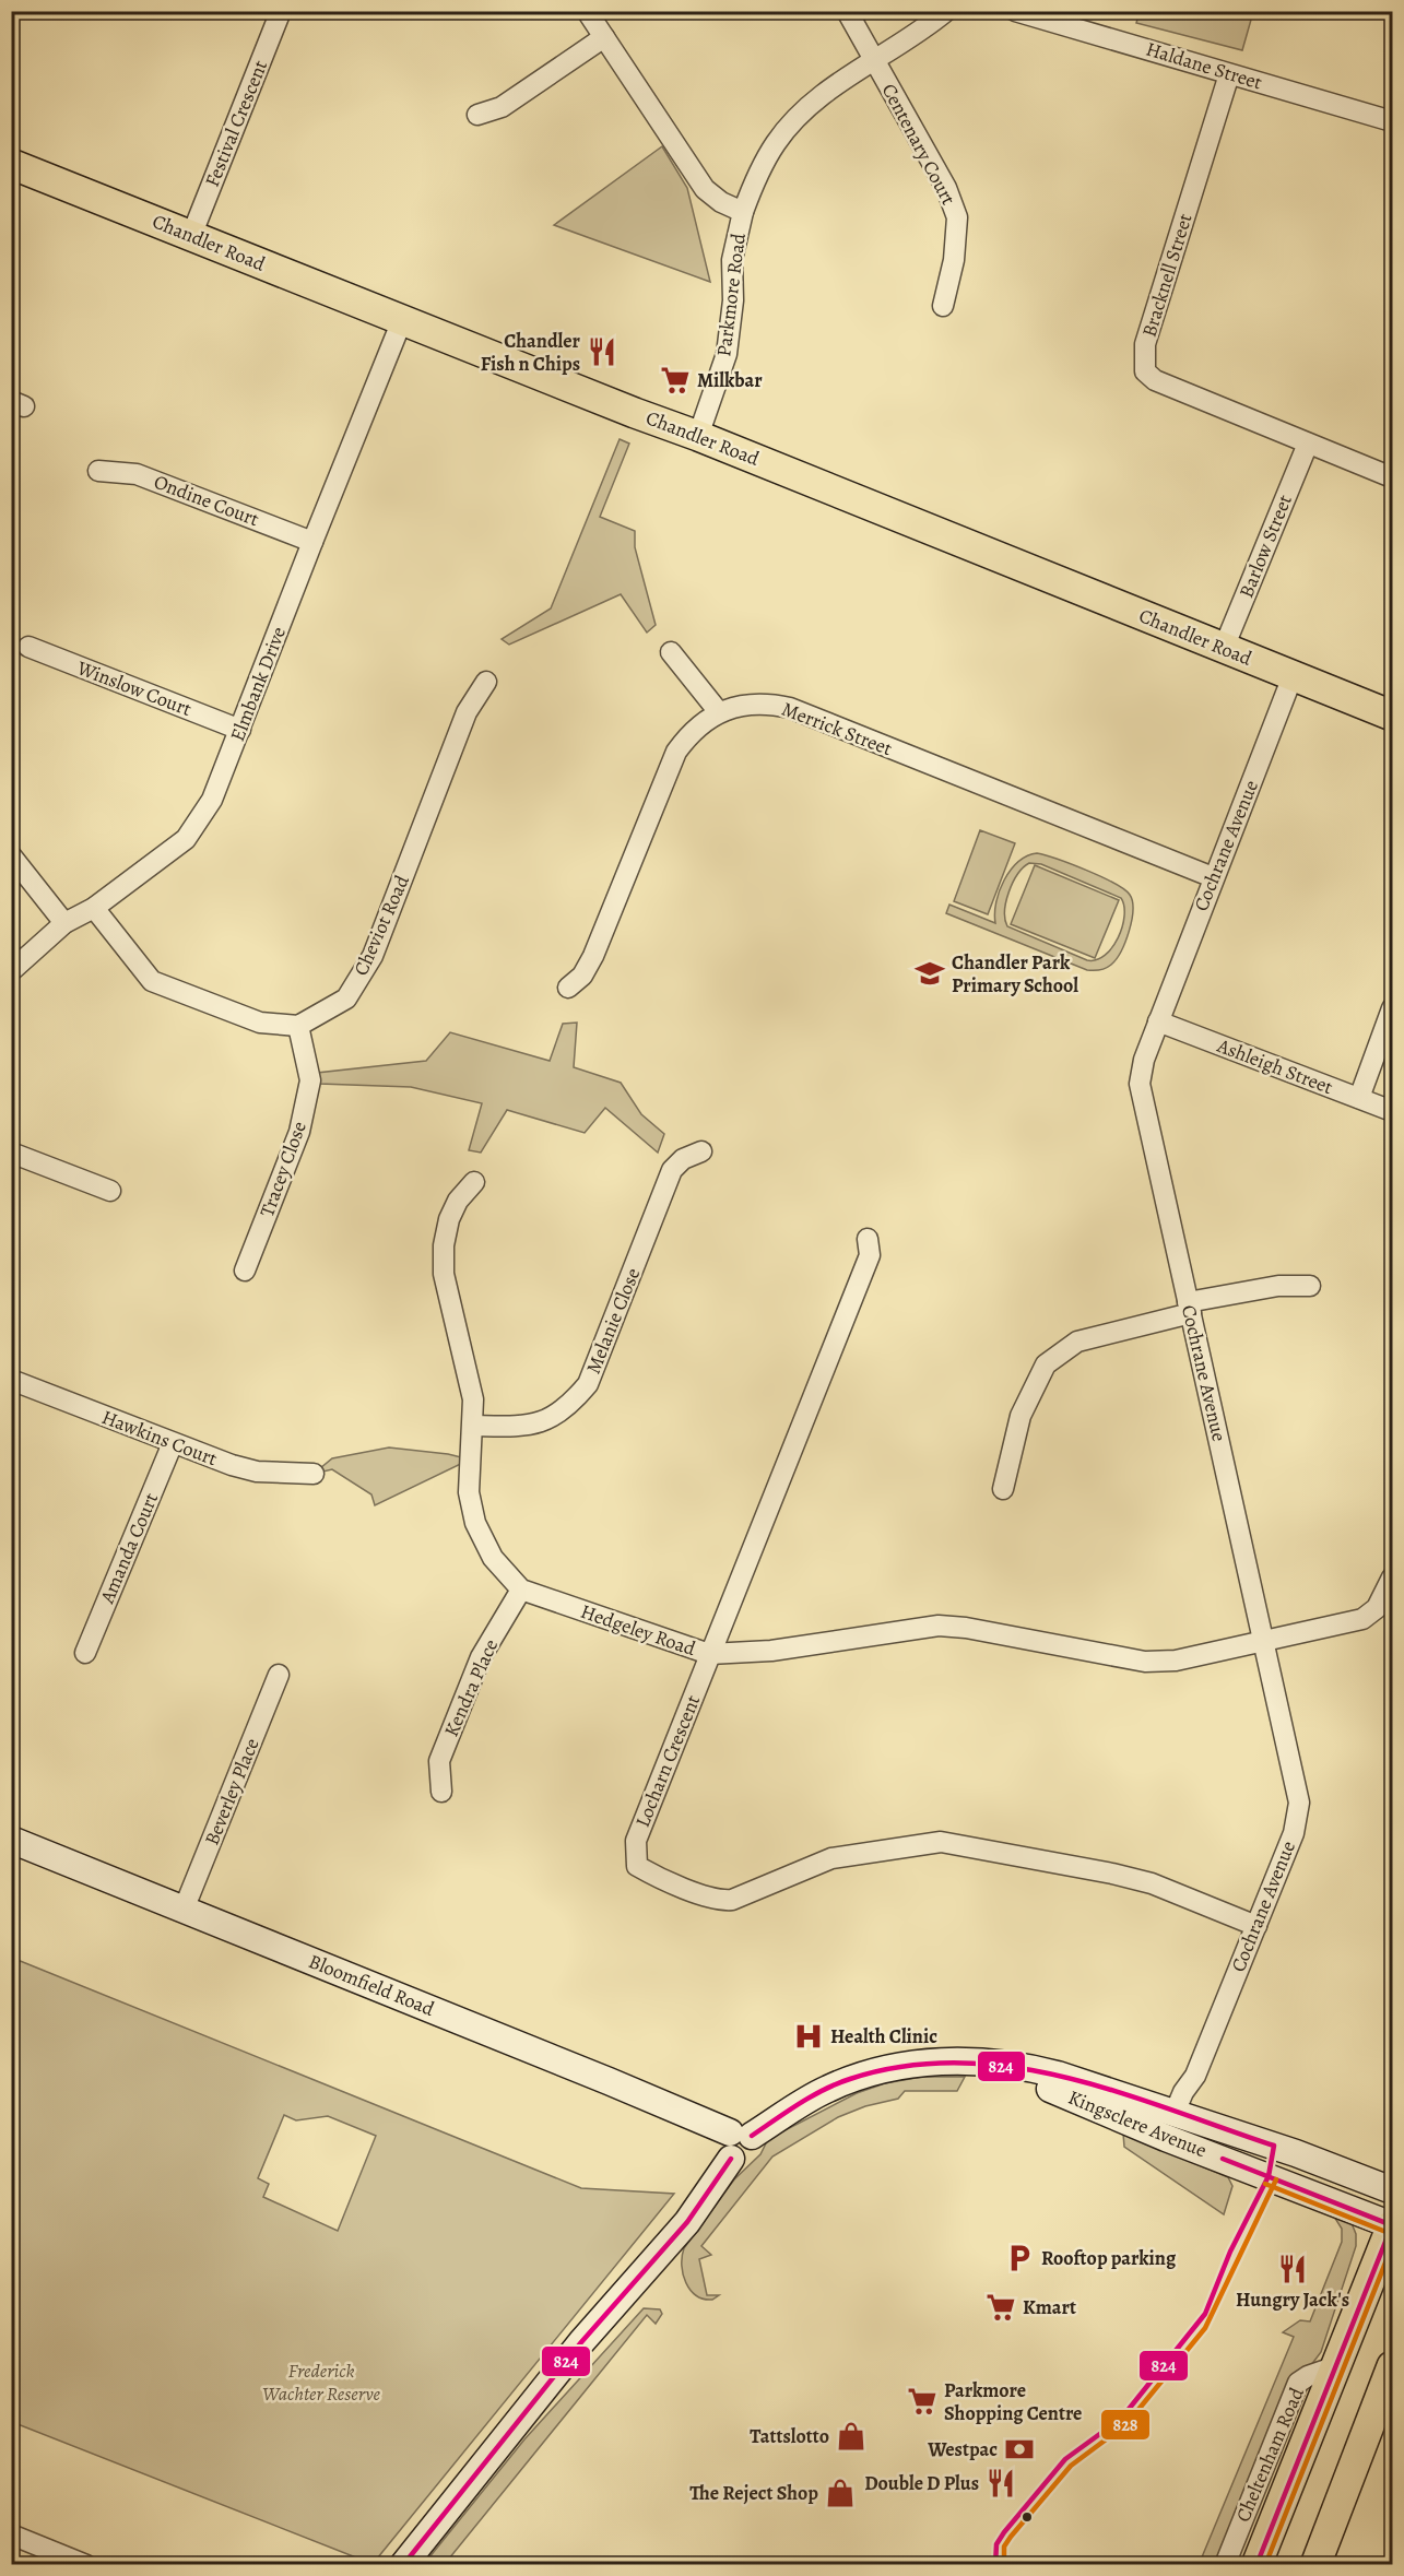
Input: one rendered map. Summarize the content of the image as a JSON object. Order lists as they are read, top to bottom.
{
  "streets": {
    "main road": [
      "Chandler Road",
      "Bloomfield Road",
      "Kingsclere Avenue",
      "Cheltenham Road"
    ],
    "street": [
      "Haldane Street",
      "Festival Crescent",
      "Centenary Court",
      "Bracknell Street",
      "Parkmore Road",
      "Ondine Court",
      "Barlow Street",
      "Elmbank Drive",
      "Winslow Court",
      "Merrick Street",
      "Cochrane Avenue",
      "Cheviot Road",
      "Ashleigh Street",
      "Tracey Close",
      "Melanie Close",
      "Hawkins Court",
      "Amanda Court",
      "Hedgeley Road",
      "Kendra Place",
      "Locharn Crescent",
      "Beverley Place"
    ]
  },
  "crossings": [
    ["Haldane Street", "Bracknell Street"],
    ["Festival Crescent", "Chandler Road"],
    ["Chandler Road", "Parkmore Road"],
    ["Chandler Road", "Barlow Street"],
    ["Chandler Road", "Elmbank Drive"],
    ["Chandler Road", "Cochrane Avenue"],
    ["Bracknell Street", "Barlow Street"],
    ["Ondine Court", "Elmbank Drive"],
    ["Elmbank Drive", "Winslow Court"],
    ["Merrick Street", "Cochrane Avenue"],
    ["Cochrane Avenue", "Ashleigh Street"],
    ["Cochrane Avenue", "Hedgeley Road"],
    ["Cochrane Avenue", "Locharn Crescent"],
    ["Cochrane Avenue", "Kingsclere Avenue"],
    ["Cheviot Road", "Tracey Close"],
    ["Melanie Close", "Hedgeley Road"],
    ["Hawkins Court", "Amanda Court"],
    ["Hedgeley Road", "Kendra Place"],
    ["Hedgeley Road", "Locharn Crescent"],
    ["Beverley Place", "Bloomfield Road"],
    ["Bloomfield Road", "Kingsclere Avenue"],
    ["Kingsclere Avenue", "Cheltenham Road"]
  ],
  "parks": ["Frederick Wachter Reserve"],
  "places": {
    "restaurant": ["Chandler Fish n Chips", "Hungry Jack's", "Double D Plus"],
    "supermarket": ["Milkbar", "Kmart", "Parkmore Shopping Centre"],
    "school or university": ["Chandler Park Primary School"],
    "hospital": ["Health Clinic"],
    "parking": ["Rooftop parking"],
    "shop": ["Tattslotto", "The Reject Shop"],
    "bank": ["Westpac"]
  },
  "lines": ["transit line 824", "transit line 828"]
}
